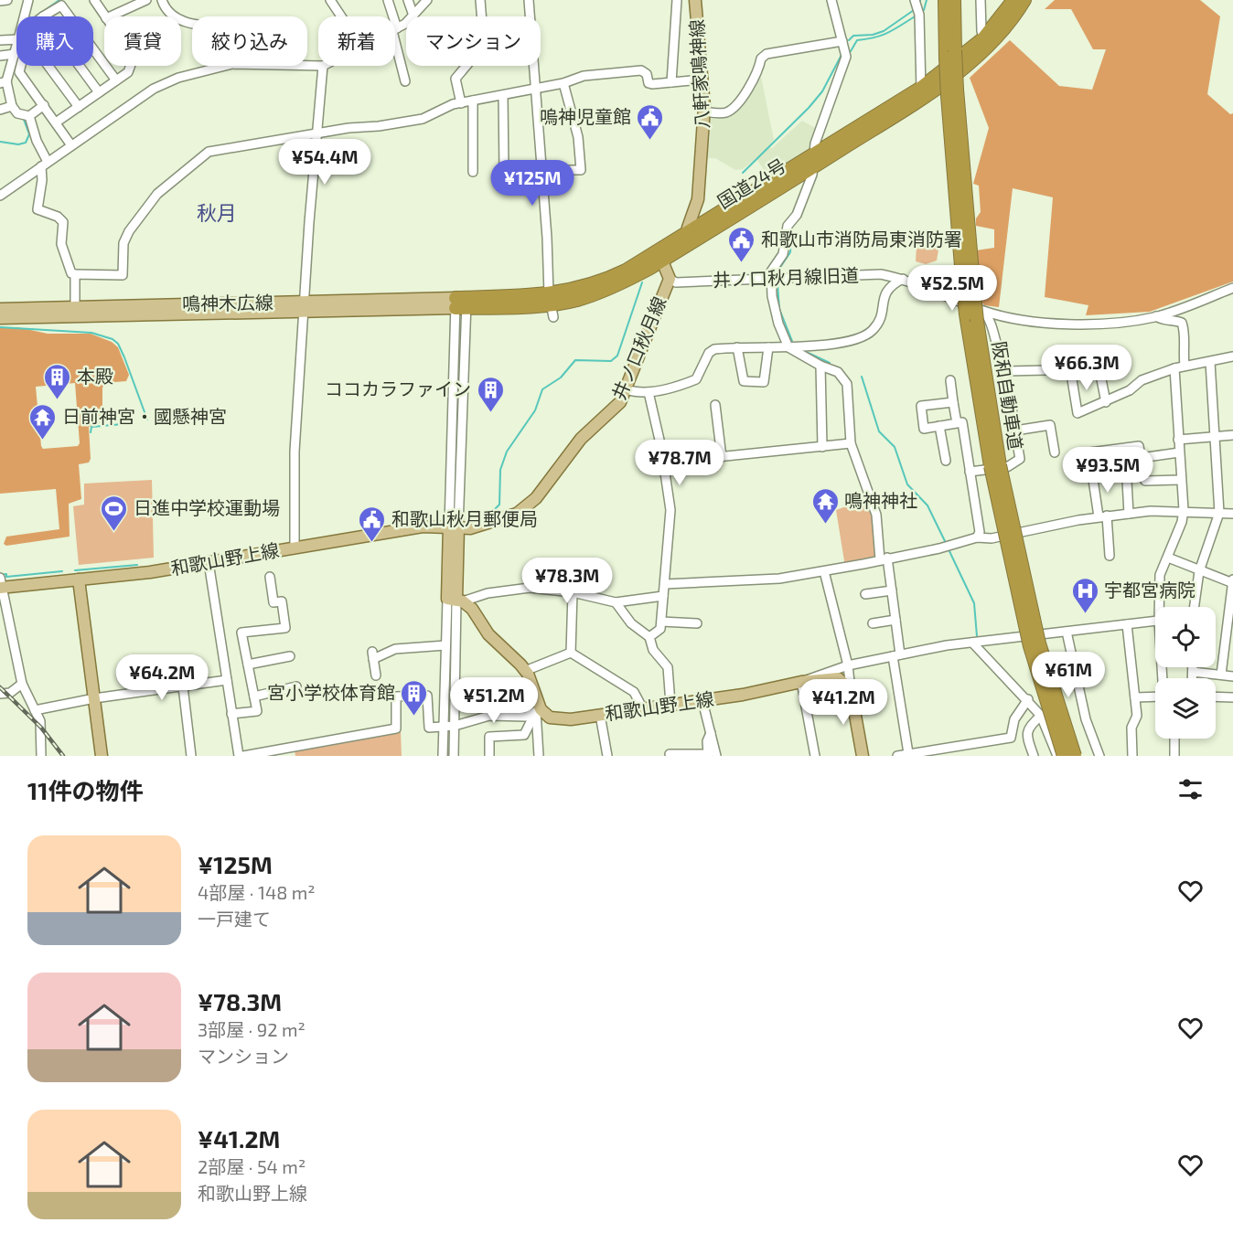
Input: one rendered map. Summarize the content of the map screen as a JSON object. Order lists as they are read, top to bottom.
{
  "streets": {
    "highway": ["国道24号", "阪和自動車道"],
    "main road": [
      "八軒家鳴神線",
      "鳴神木広線",
      "井ノ口秋月線",
      "和歌山野上線"
    ],
    "street": ["井ノ口秋月線旧道"]
  },
  "crossings": [
    ["八軒家鳴神線", "国道24号"],
    ["国道24号", "鳴神木広線"],
    ["国道24号", "井ノ口秋月線"],
    ["井ノ口秋月線旧道", "井ノ口秋月線"],
    ["井ノ口秋月線旧道", "阪和自動車道"],
    ["井ノ口秋月線", "和歌山野上線"]
  ],
  "districts": ["秋月"],
  "places": {
    "public building": ["嗚神児童館", "和歌山市消防局東消防署", "和歌山秋月郵便局"],
    "building": ["本殿", "ココカラファイン", "宮小学校体育館"],
    "temple": ["日前神宮・國懸神宮", "鳴神神社"],
    "sports": ["日進中学校運動場"],
    "hospital": ["宇都宮病院"]
  },
  "page": {
    "chip": [
      "購入",
      "賃貸",
      "絞り込み",
      "新着",
      "マンション"
    ],
    "price": [
      "¥54.4M",
      "¥125M",
      "¥52.5M",
      "¥66.3M",
      "¥78.7M",
      "¥93.5M",
      "¥78.3M",
      "¥61M",
      "¥64.2M",
      "¥51.2M",
      "¥41.2M"
    ],
    "heading": "11件の物件",
    "list": [
      {
        "name": "¥125M",
        "note": "4部屋 · 148 m² · 一戸建て"
      },
      {
        "name": "¥78.3M",
        "note": "3部屋 · 92 m² · マンション"
      },
      {
        "name": "¥41.2M",
        "note": "2部屋 · 54 m² · 和歌山野上線"
      }
    ]
  }
}
